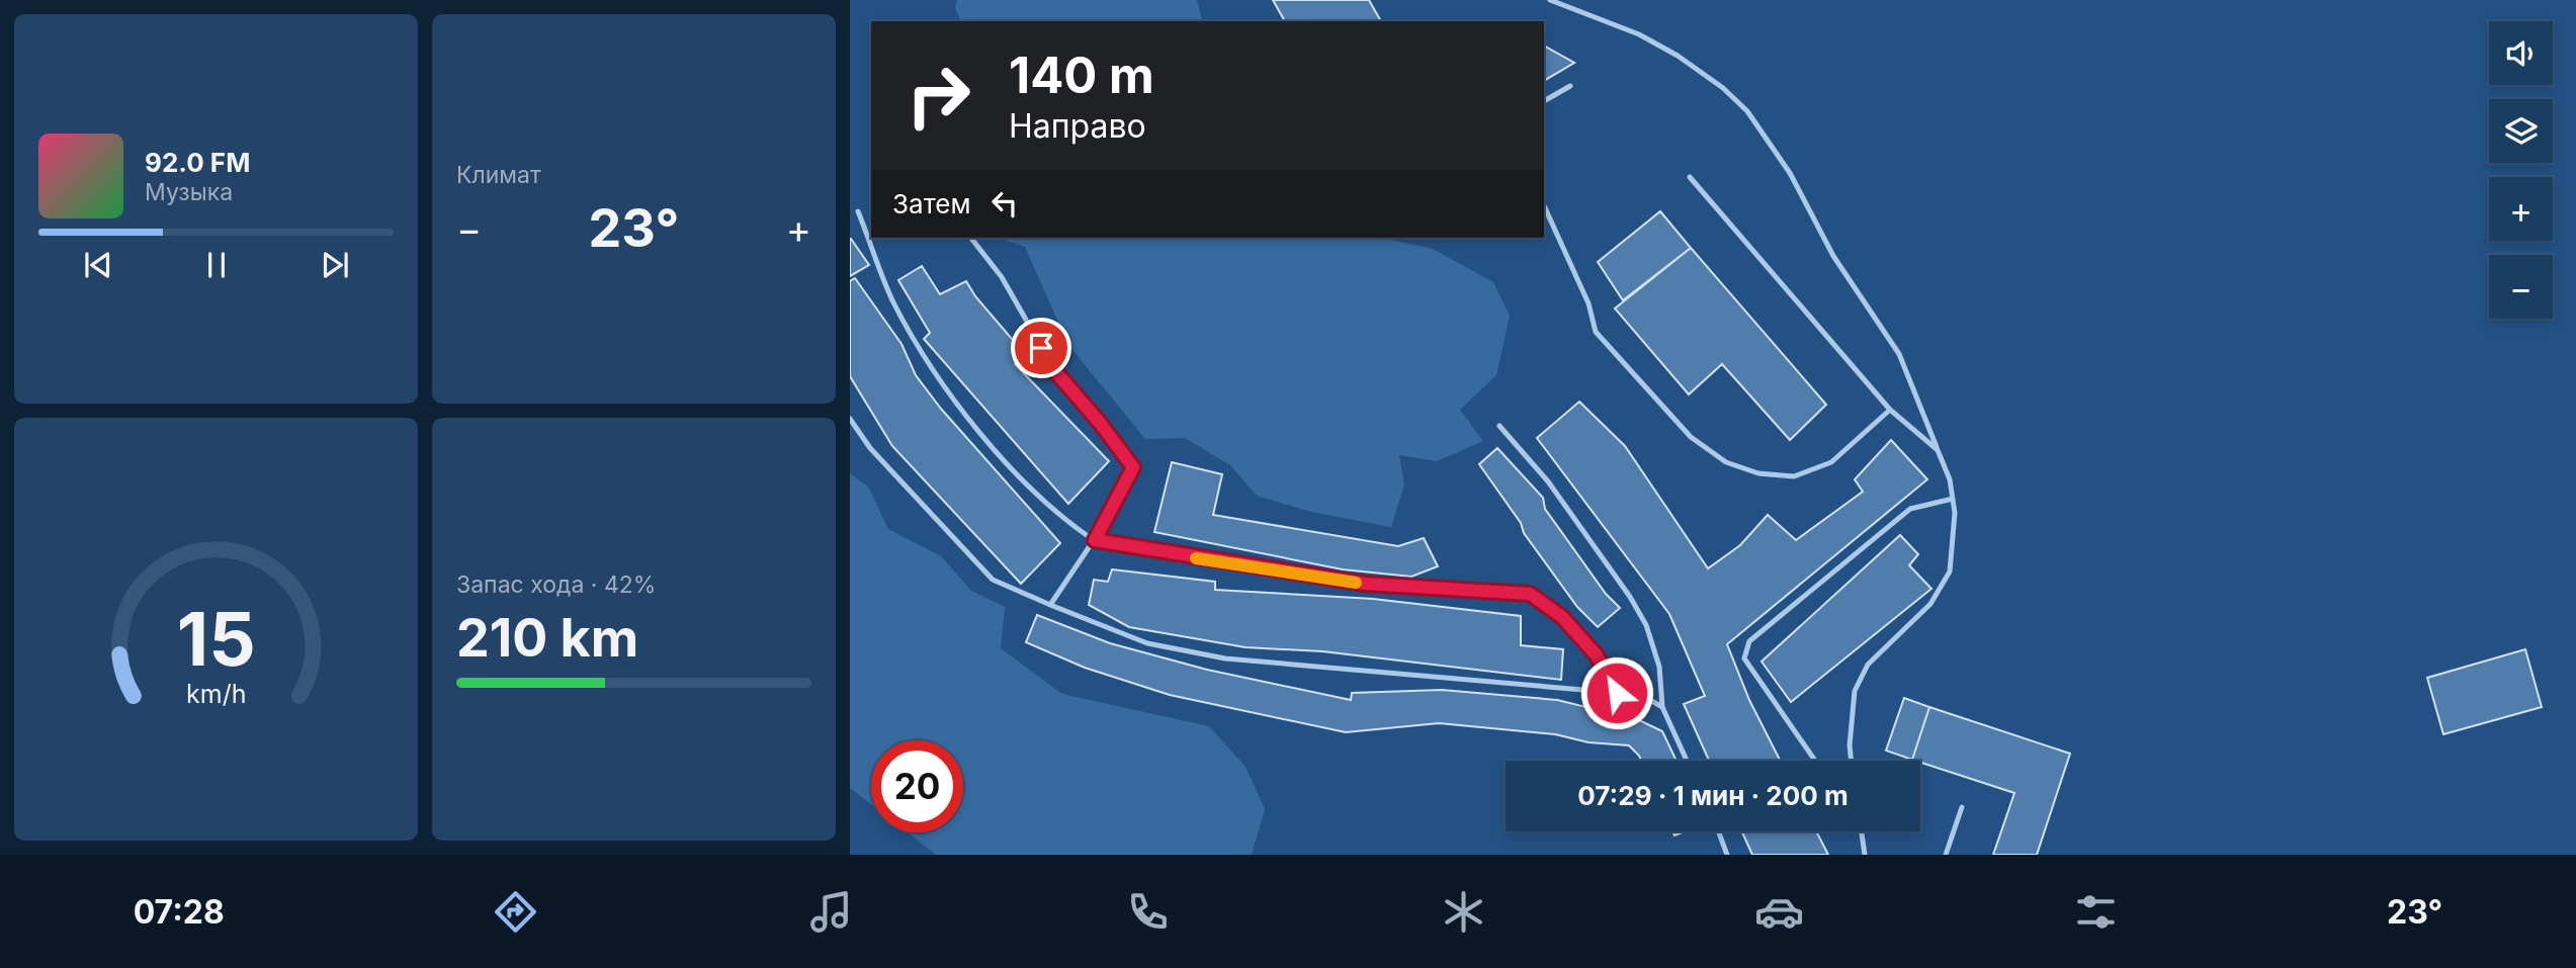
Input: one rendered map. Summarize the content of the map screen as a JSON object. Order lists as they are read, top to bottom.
{
  "page": {
    "tile": [
      "Климат",
      ["Запас хода · 42%", "210 km"]
    ],
    "map_buttons": ["+", "−"],
    "turn": ["140 m", "Направо"],
    "song": ["92.0 FM", "Музыка"],
    "then": "Затем",
    "heat": ["−", "23°", "+"],
    "limit": "20",
    "trip": "07:29 · 1 мин · 200 m",
    "tabs": ["07:28", "23°"],
    "gauge": ["15", "km/h"]
  }
}
